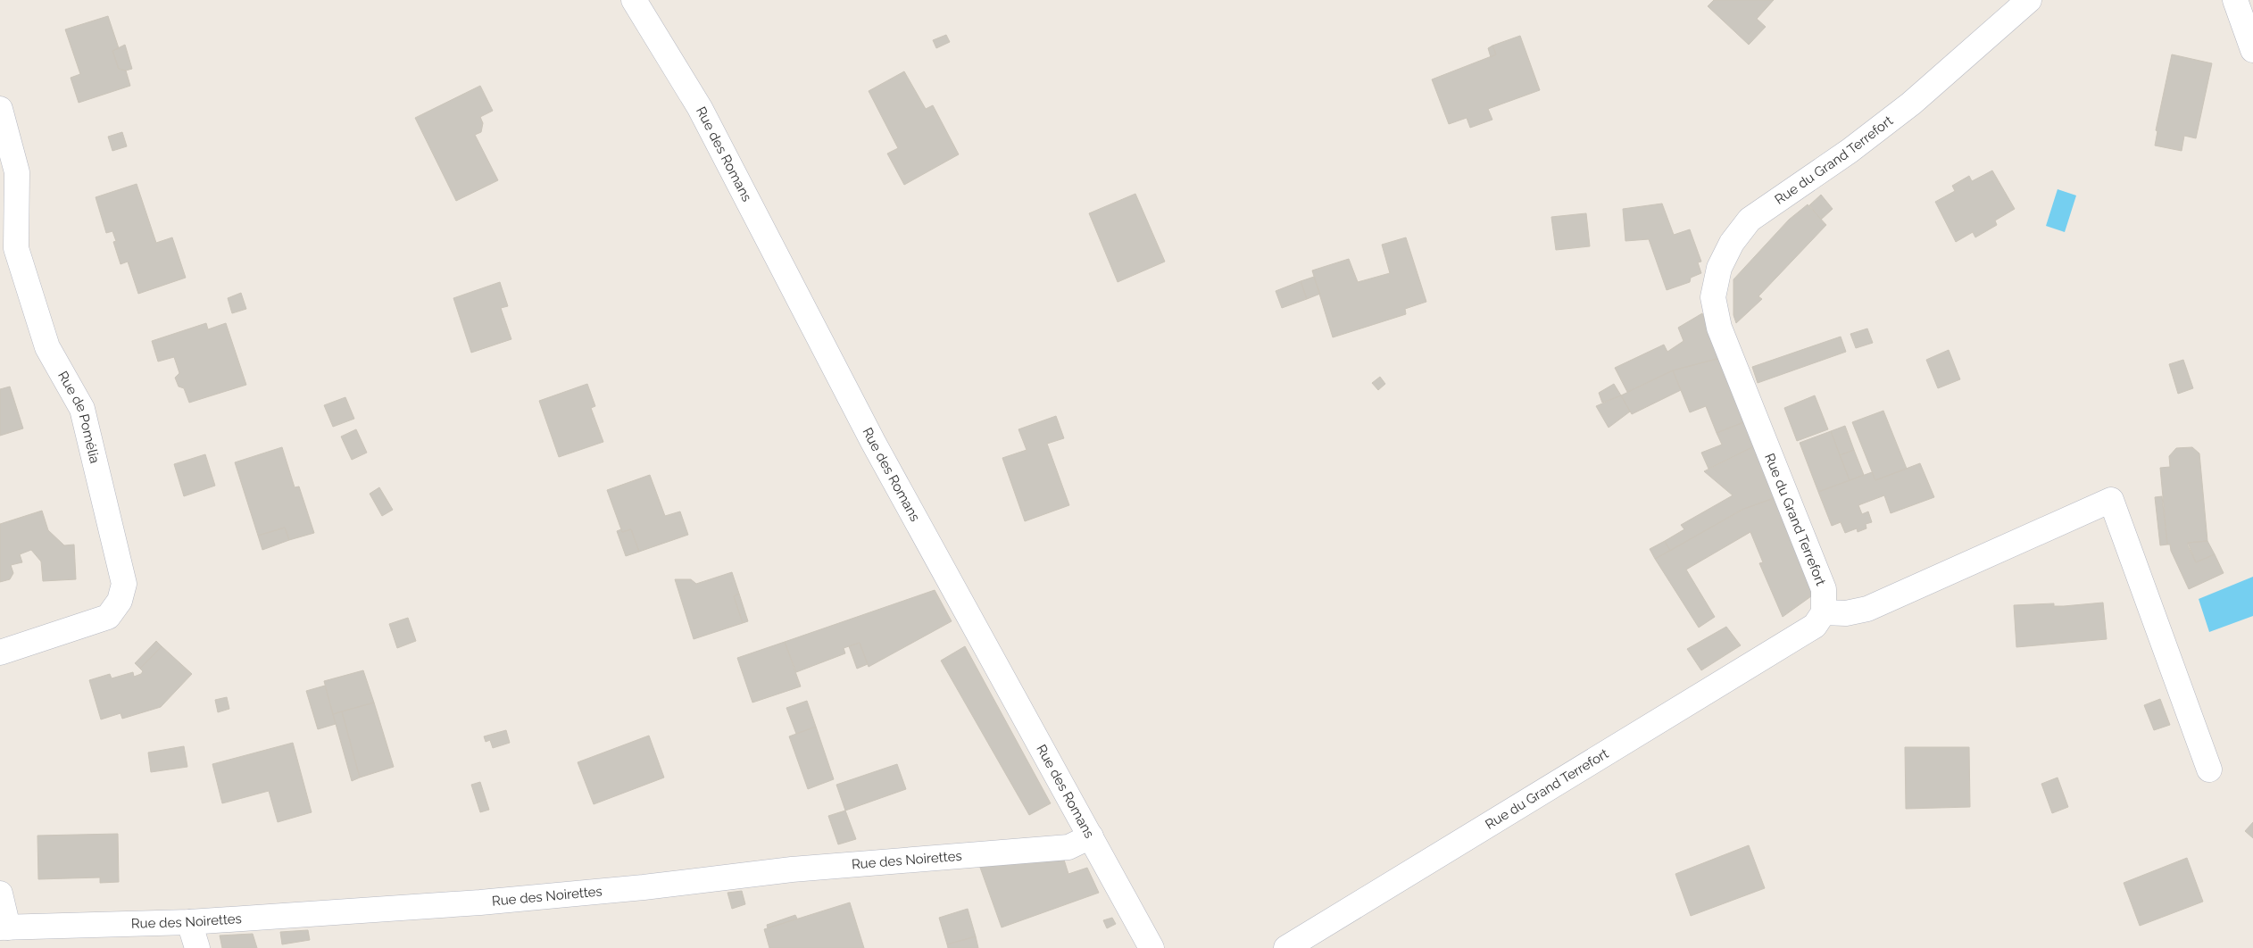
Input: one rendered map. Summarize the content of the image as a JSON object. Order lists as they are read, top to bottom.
{
  "streets": {
    "street": [
      "Rue des Romans",
      "Rue du Grand Terrefort",
      "Rue de Pomélia",
      "Rue des Noirettes"
    ]
  },
  "crossings": [
    ["Rue des Romans", "Rue des Noirettes"]
  ]
}
